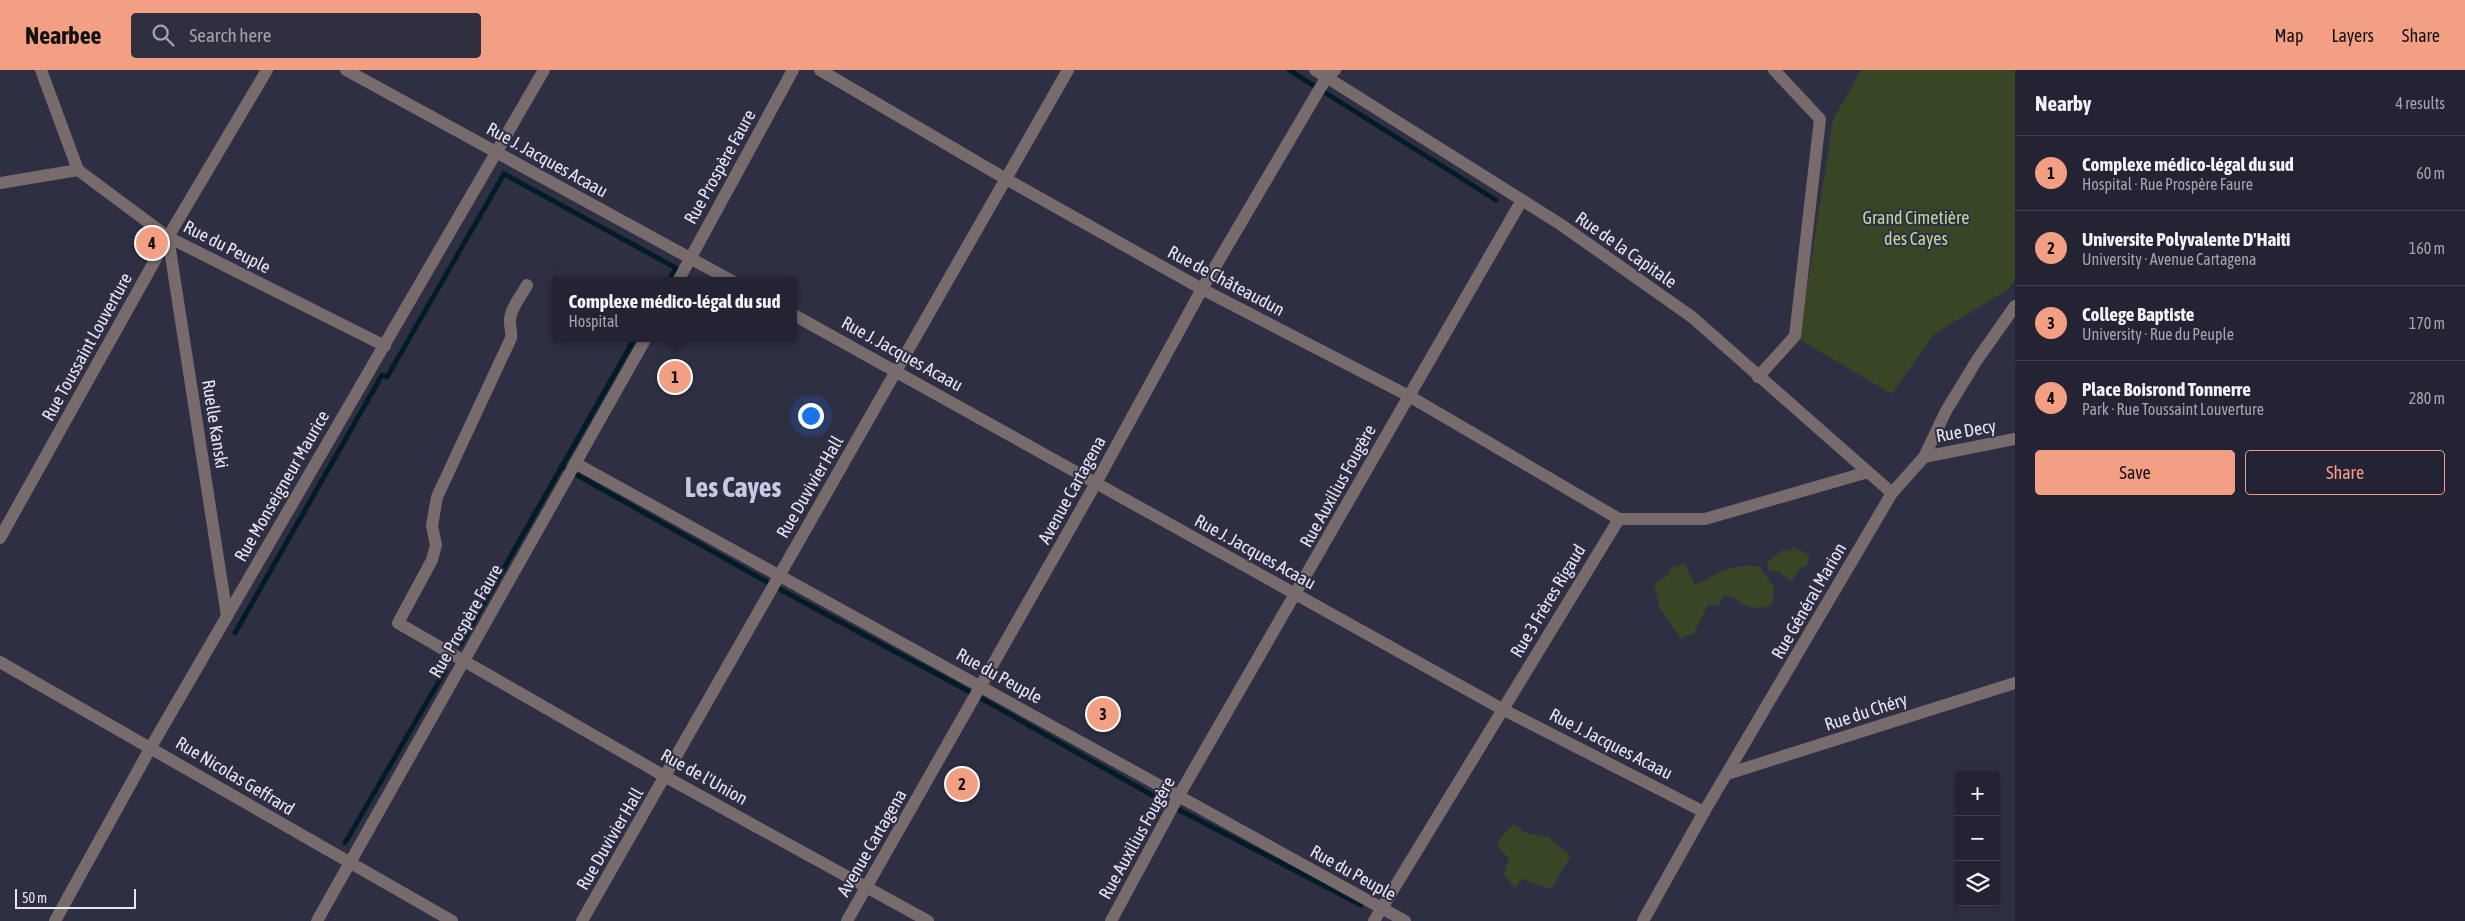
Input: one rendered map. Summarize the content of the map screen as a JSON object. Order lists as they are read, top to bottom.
{
  "streets": {
    "street": [
      "Rue J. Jacques Acaau",
      "Rue Prospère Faure",
      "Rue du Peuple",
      "Rue de la Capitale",
      "Rue de Châteaudun",
      "Rue Toussaint Louverture",
      "Ruelle Kanski",
      "Rue Decy",
      "Rue Monseigneur Maurice",
      "Rue Auxilius Fougère",
      "Rue Duvivier Hall",
      "Avenue Cartagena",
      "Rue 3 Frères Rigaud",
      "Rue Général Marion",
      "Rue du Chéry",
      "Rue Nicolas Geffrard",
      "Rue de l'Union"
    ]
  },
  "crossings": [
    ["Rue J. Jacques Acaau", "Rue Prospère Faure"],
    ["Rue J. Jacques Acaau", "Rue Monseigneur Maurice"],
    ["Rue J. Jacques Acaau", "Rue Auxilius Fougère"],
    ["Rue J. Jacques Acaau", "Rue Duvivier Hall"],
    ["Rue J. Jacques Acaau", "Avenue Cartagena"],
    ["Rue J. Jacques Acaau", "Rue 3 Frères Rigaud"],
    ["Rue J. Jacques Acaau", "Rue Général Marion"],
    ["Rue Prospère Faure", "Rue du Peuple"],
    ["Rue Prospère Faure", "Rue Nicolas Geffrard"],
    ["Rue Prospère Faure", "Rue de l'Union"],
    ["Rue du Peuple", "Rue Toussaint Louverture"],
    ["Rue du Peuple", "Ruelle Kanski"],
    ["Rue du Peuple", "Rue Monseigneur Maurice"],
    ["Rue du Peuple", "Rue Auxilius Fougère"],
    ["Rue du Peuple", "Rue Duvivier Hall"],
    ["Rue du Peuple", "Avenue Cartagena"],
    ["Rue du Peuple", "Rue 3 Frères Rigaud"],
    ["Rue de la Capitale", "Rue Auxilius Fougère"],
    ["Rue de la Capitale", "Avenue Cartagena"],
    ["Rue de la Capitale", "Rue Général Marion"],
    ["Rue de Châteaudun", "Rue Auxilius Fougère"],
    ["Rue de Châteaudun", "Rue Duvivier Hall"],
    ["Rue de Châteaudun", "Avenue Cartagena"],
    ["Rue de Châteaudun", "Rue 3 Frères Rigaud"],
    ["Rue Toussaint Louverture", "Ruelle Kanski"],
    ["Ruelle Kanski", "Rue Monseigneur Maurice"],
    ["Rue Decy", "Rue Général Marion"],
    ["Rue Monseigneur Maurice", "Rue Nicolas Geffrard"],
    ["Rue Duvivier Hall", "Rue de l'Union"],
    ["Avenue Cartagena", "Rue de l'Union"],
    ["Rue Général Marion", "Rue du Chéry"]
  ],
  "districts": ["Les Cayes"],
  "parks": ["Grand Cimetière des Cayes"],
  "scale_bar": "50 m",
  "page": {
    "header": "Nearbee",
    "search": "Search here",
    "nav": ["Map", "Layers", "Share"],
    "heading": ["Nearby", "4 results"],
    "list": [
      {
        "mark": "1",
        "name": "Complexe médico-légal du sud",
        "note": "Hospital · Rue Prospère Faure",
        "value": "60 m"
      },
      {
        "mark": "2",
        "name": "Universite Polyvalente D'Haiti",
        "note": "University · Avenue Cartagena",
        "value": "160 m"
      },
      {
        "mark": "3",
        "name": "College Baptiste",
        "note": "University · Rue du Peuple",
        "value": "170 m"
      },
      {
        "mark": "4",
        "name": "Place Boisrond Tonnerre",
        "note": "Park · Rue Toussaint Louverture",
        "value": "280 m"
      }
    ],
    "pins": [
      "4",
      "1",
      "3",
      "2"
    ],
    "popup": ["Complexe médico-légal du sud", "Hospital"],
    "buttons": ["Save", "Share"],
    "map_buttons": ["+", "−"],
    "scale": "50 m"
  }
}
